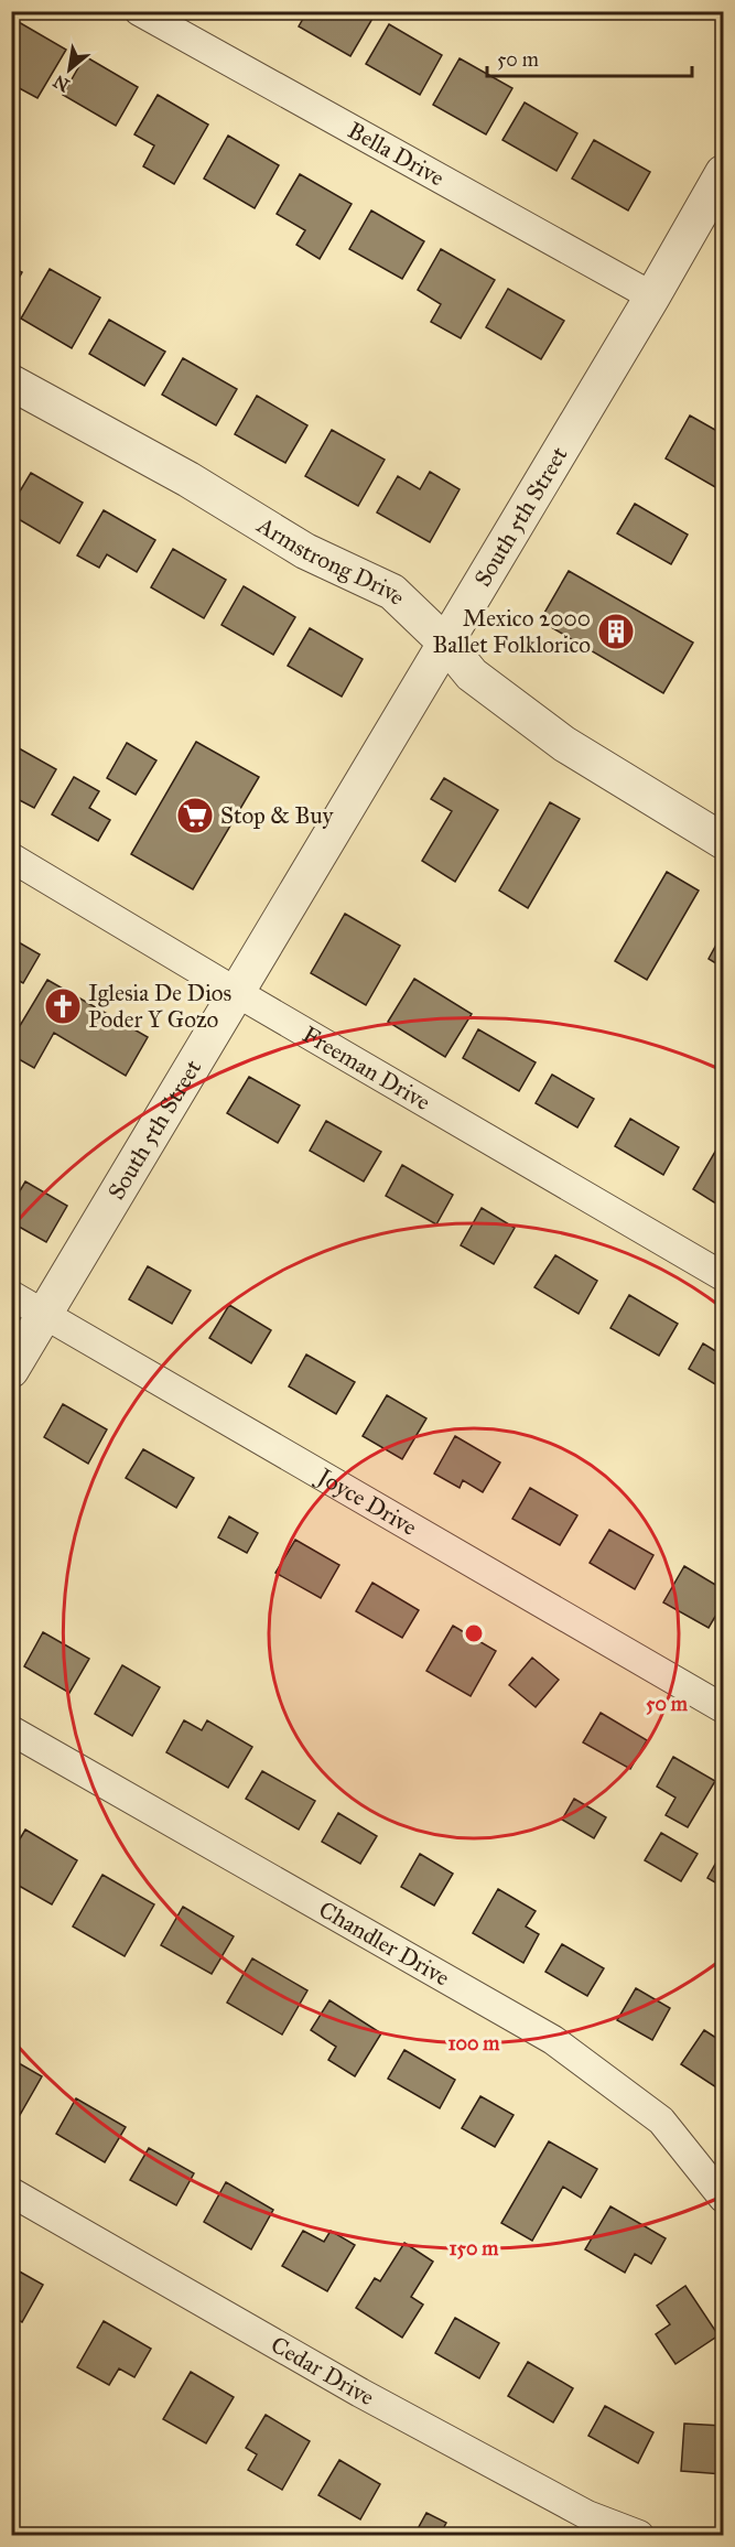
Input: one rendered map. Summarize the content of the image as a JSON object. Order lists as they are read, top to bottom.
{
  "streets": {
    "street": [
      "Bella Drive",
      "South 5th Street",
      "Armstrong Drive",
      "Freeman Drive",
      "Joyce Drive",
      "Chandler Drive",
      "Cedar Drive"
    ]
  },
  "crossings": [
    ["Bella Drive", "South 5th Street"],
    ["South 5th Street", "Armstrong Drive"],
    ["South 5th Street", "Freeman Drive"],
    ["South 5th Street", "Joyce Drive"]
  ],
  "places": {
    "building": ["Mexico 2000 Ballet Folklorico"],
    "supermarket": ["Stop & Buy"],
    "church": ["Iglesia De Dios Poder Y Gozo"]
  },
  "scale_bar": "50 m",
  "north": "bottom left",
  "rings": ["50 m", "100 m", "150 m"]
}
